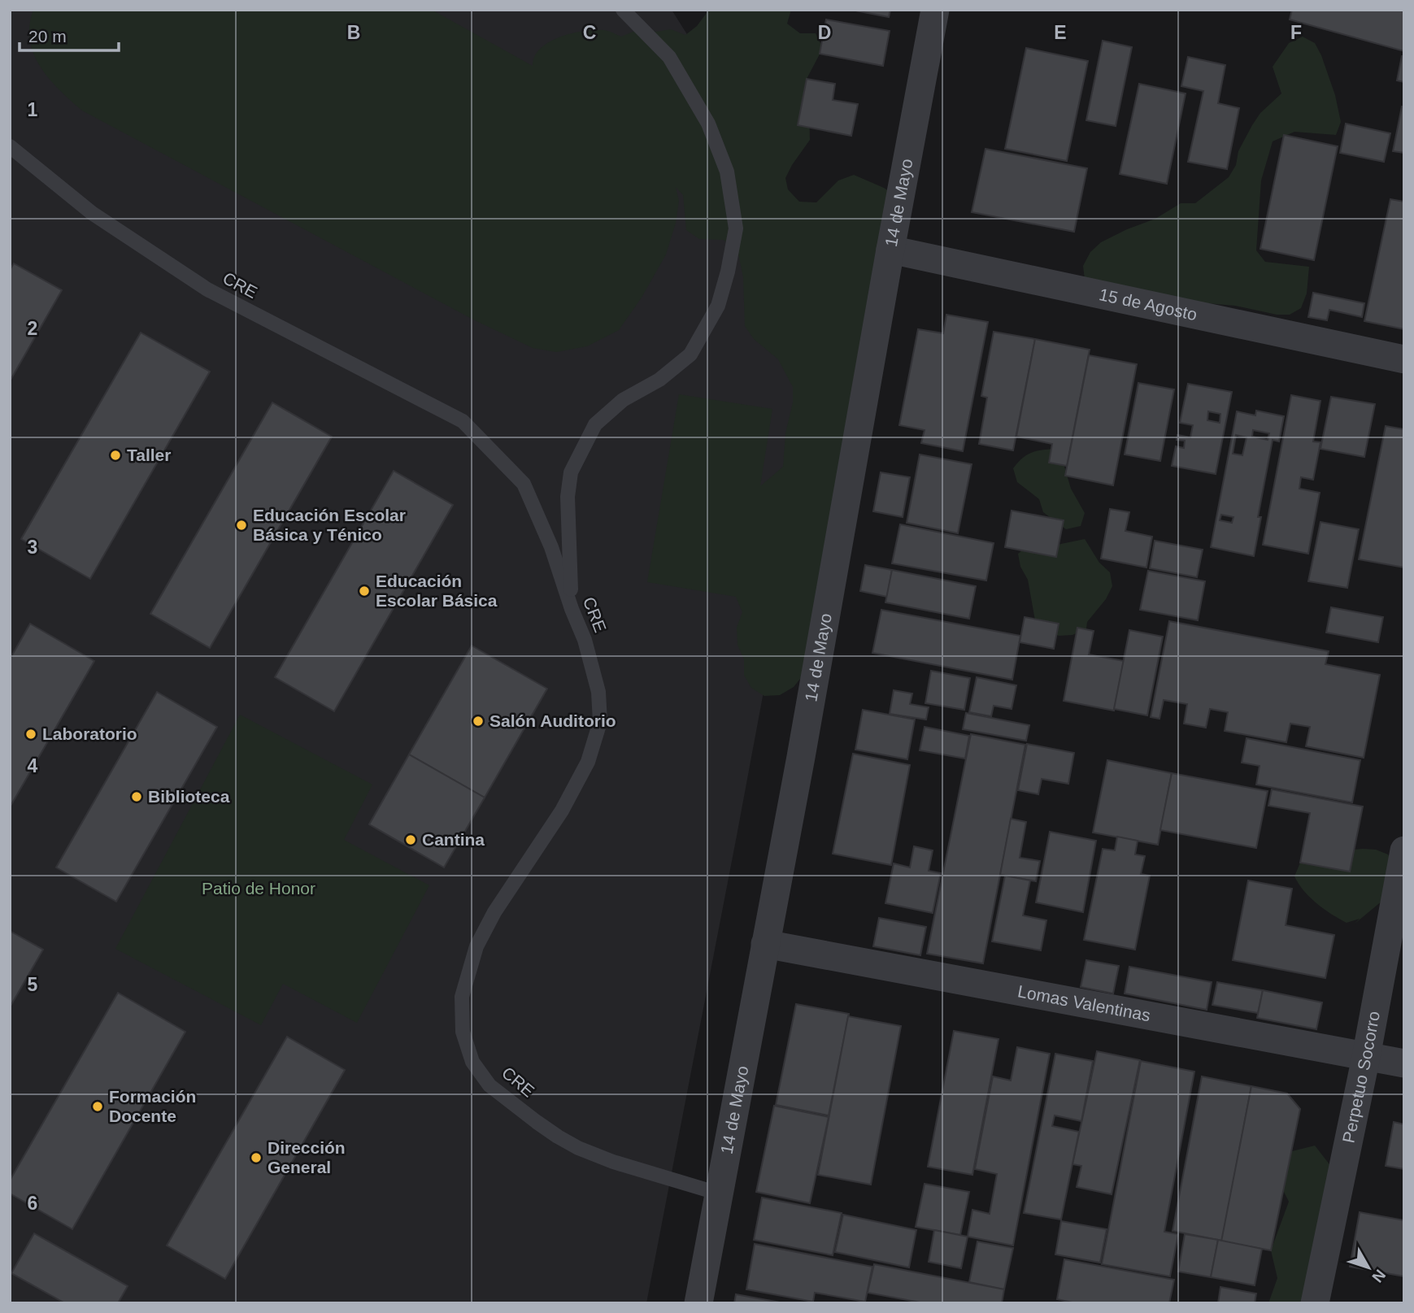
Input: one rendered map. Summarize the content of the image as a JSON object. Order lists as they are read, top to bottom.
{
  "streets": {
    "street": [
      "14 de Mayo",
      "15 de Agosto",
      "Lomas Valentinas",
      "Perpetuo Socorro"
    ],
    "lane": ["CRE"]
  },
  "crossings": [
    ["14 de Mayo", "CRE"],
    ["14 de Mayo", "15 de Agosto"],
    ["14 de Mayo", "Lomas Valentinas"],
    ["Lomas Valentinas", "Perpetuo Socorro"]
  ],
  "parks": ["Patio de Honor"],
  "places": [
    "Taller",
    "Educación Escolar Básica y Ténico",
    "Educación Escolar Básica",
    "Salón Auditorio",
    "Laboratorio",
    "Biblioteca",
    "Cantina",
    "Formación Docente",
    "Dirección General"
  ],
  "scale_bar": "20 m",
  "north": "bottom right",
  "grid": {
    "columns": [
      "B",
      "C",
      "D",
      "E",
      "F"
    ],
    "rows": [
      "1",
      "2",
      "3",
      "4",
      "5",
      "6"
    ]
  }
}
